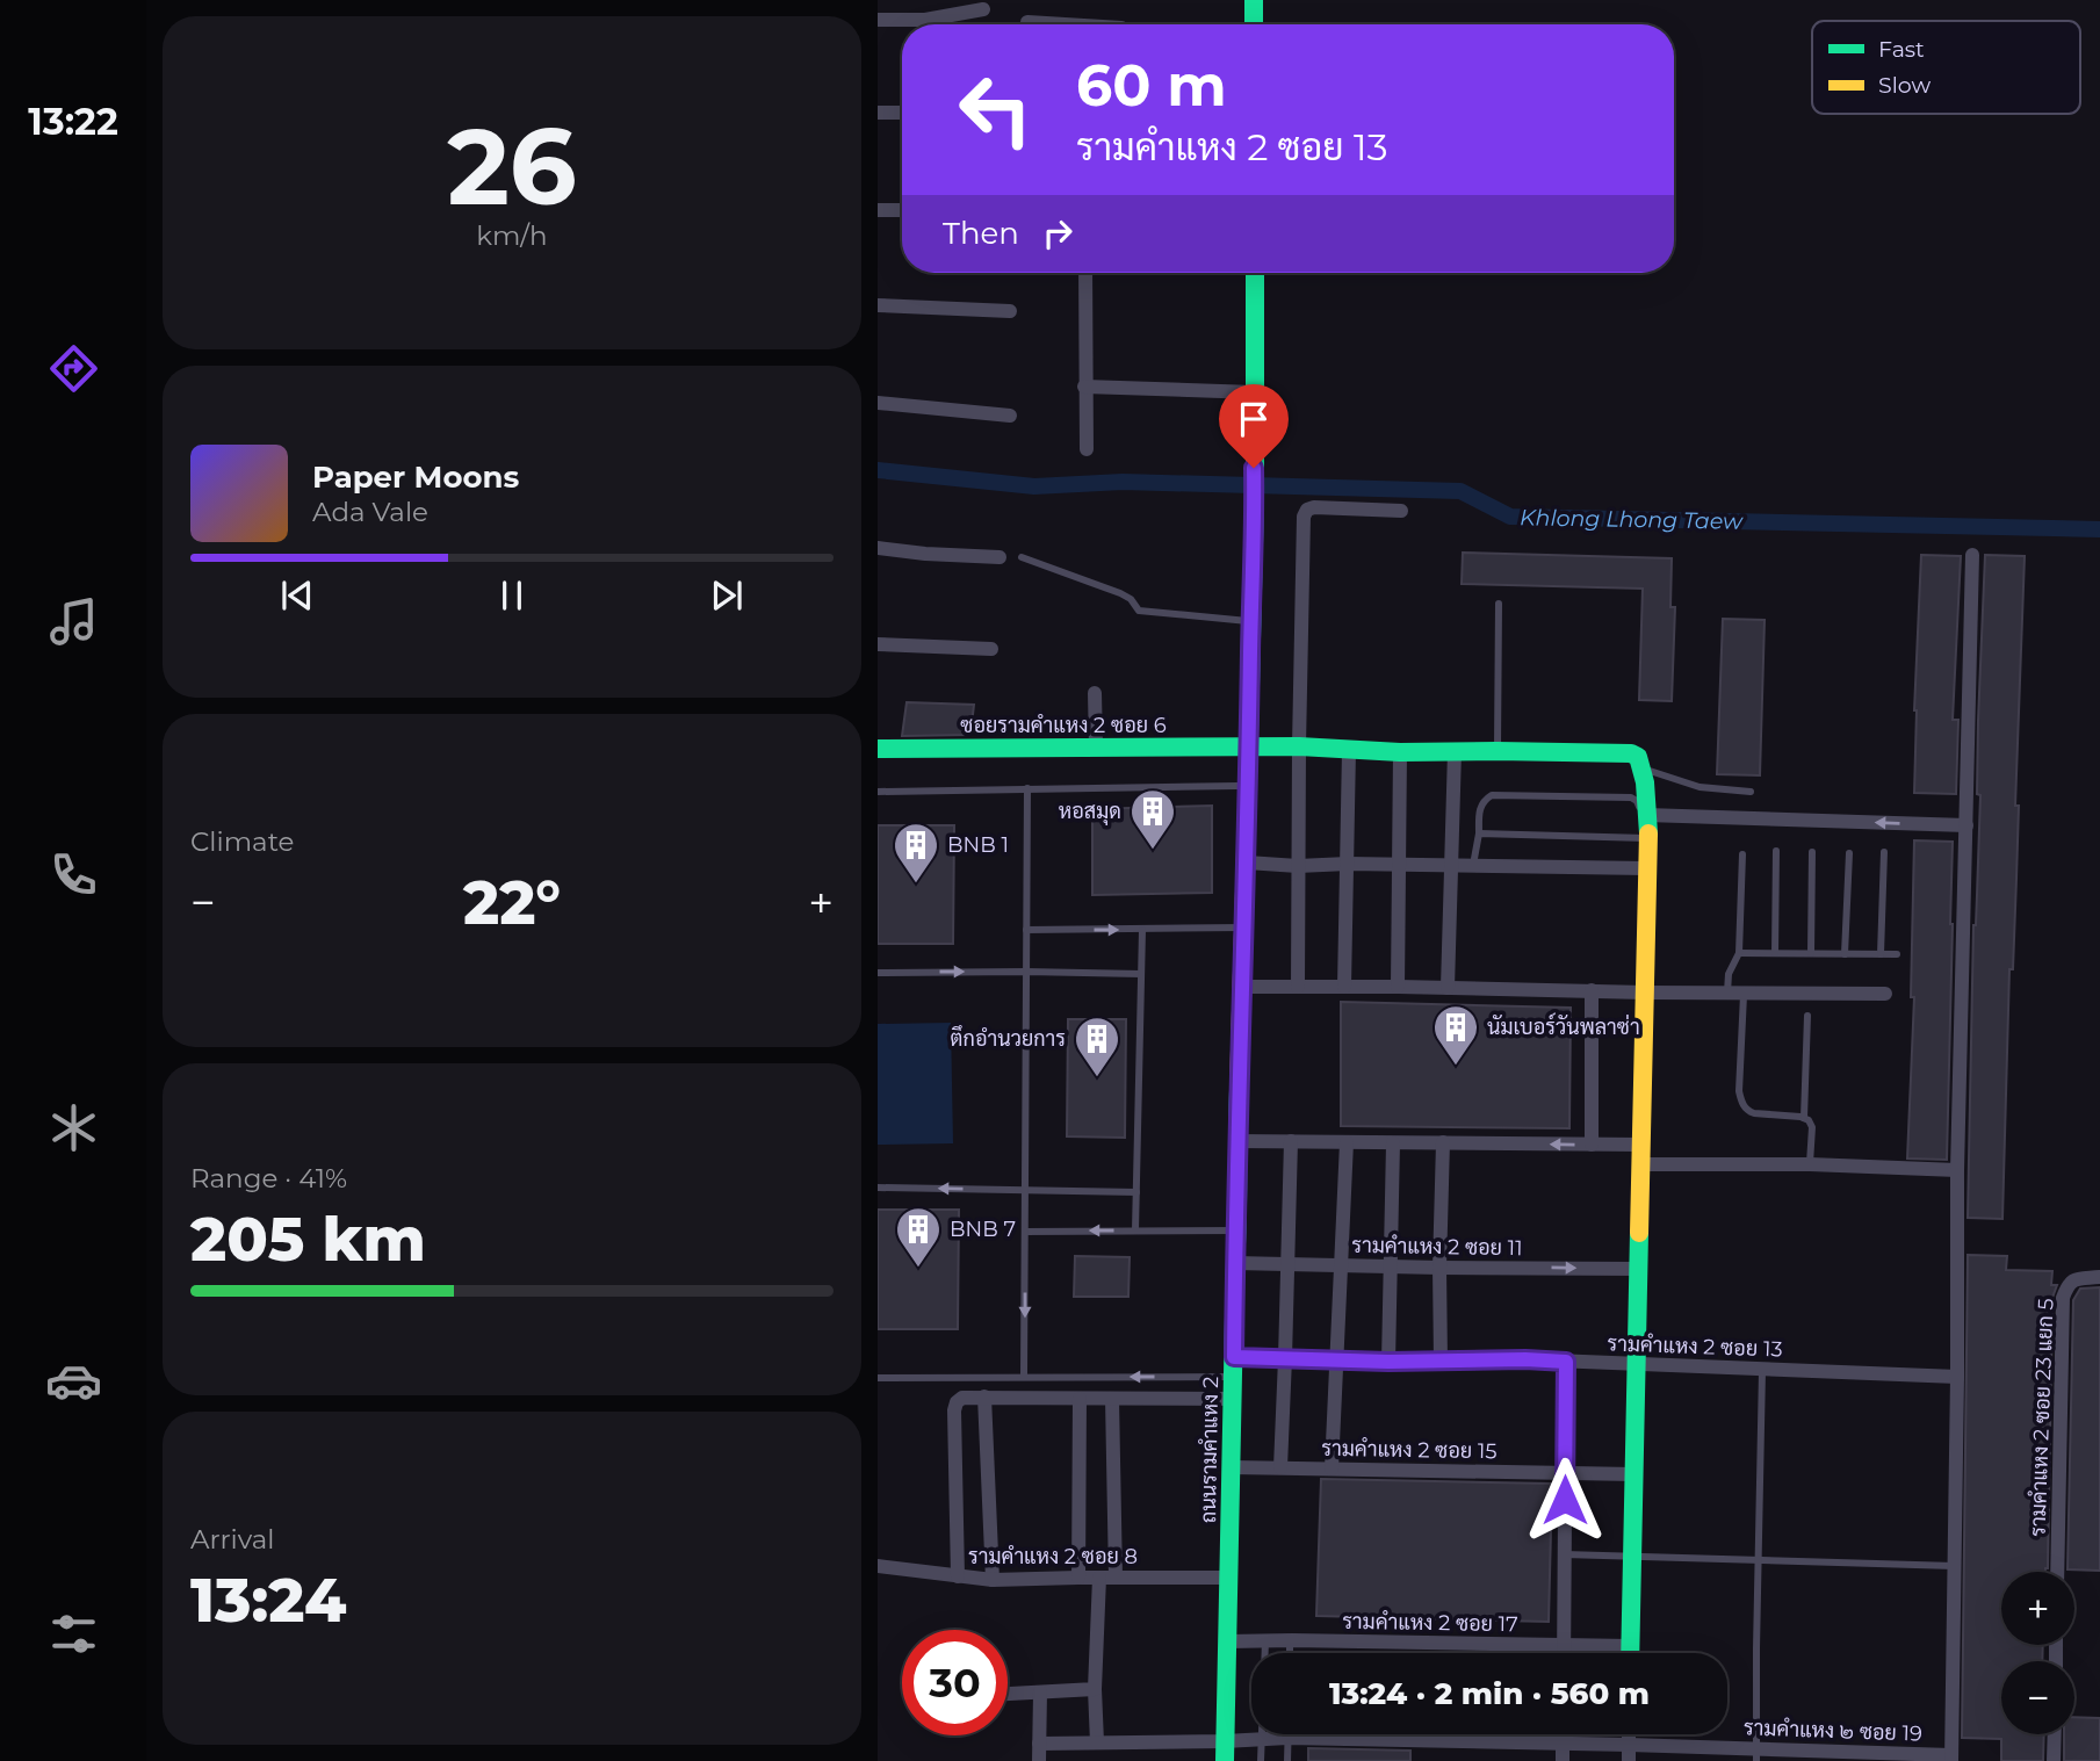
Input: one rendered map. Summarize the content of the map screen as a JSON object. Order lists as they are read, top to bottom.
{
  "streets": {
    "street": [
      "ซอยรามคำแหง 2 ซอย 6",
      "รามคำแหง 2 ซอย 11",
      "รามคำแหง 2 ซอย 13",
      "รามคำแหง 2 ซอย 23 แยก 5",
      "ถนนรามคำแหง 2",
      "รามคำแหง 2 ซอย 15",
      "รามคำแหง 2 ซอย 8",
      "รามคำแหง 2 ซอย 17",
      "รามคำแหง ๒ ซอย 19"
    ]
  },
  "crossings": [
    ["ซอยรามคำแหง 2 ซอย 6", "ถนนรามคำแหง 2"],
    ["รามคำแหง 2 ซอย 11", "ถนนรามคำแหง 2"],
    ["รามคำแหง 2 ซอย 13", "ถนนรามคำแหง 2"],
    ["ถนนรามคำแหง 2", "รามคำแหง 2 ซอย 15"],
    ["ถนนรามคำแหง 2", "รามคำแหง 2 ซอย 8"],
    ["ถนนรามคำแหง 2", "รามคำแหง 2 ซอย 17"],
    ["ถนนรามคำแหง 2", "รามคำแหง ๒ ซอย 19"]
  ],
  "water": ["Khlong Lhong Taew"],
  "places": {
    "building": [
      "หอสมุด",
      "BNB 1",
      "นัมเบอร์วันพลาซ่า",
      "ตึกอำนวยการ",
      "BNB 7"
    ]
  },
  "legend": ["Fast", "Slow"],
  "page": {
    "tabs": "13:22",
    "tile": [
      ["26", "km/h"],
      "Climate",
      ["Range · 41%", "205 km"],
      ["Arrival", "13:24"]
    ],
    "turn": ["60 m", "รามคำแหง 2 ซอย 13"],
    "then": "Then",
    "song": ["Paper Moons", "Ada Vale"],
    "heat": ["−", "22°", "+"],
    "map_buttons": ["+", "−"],
    "limit": "30",
    "trip": "13:24 · 2 min · 560 m"
  }
}
